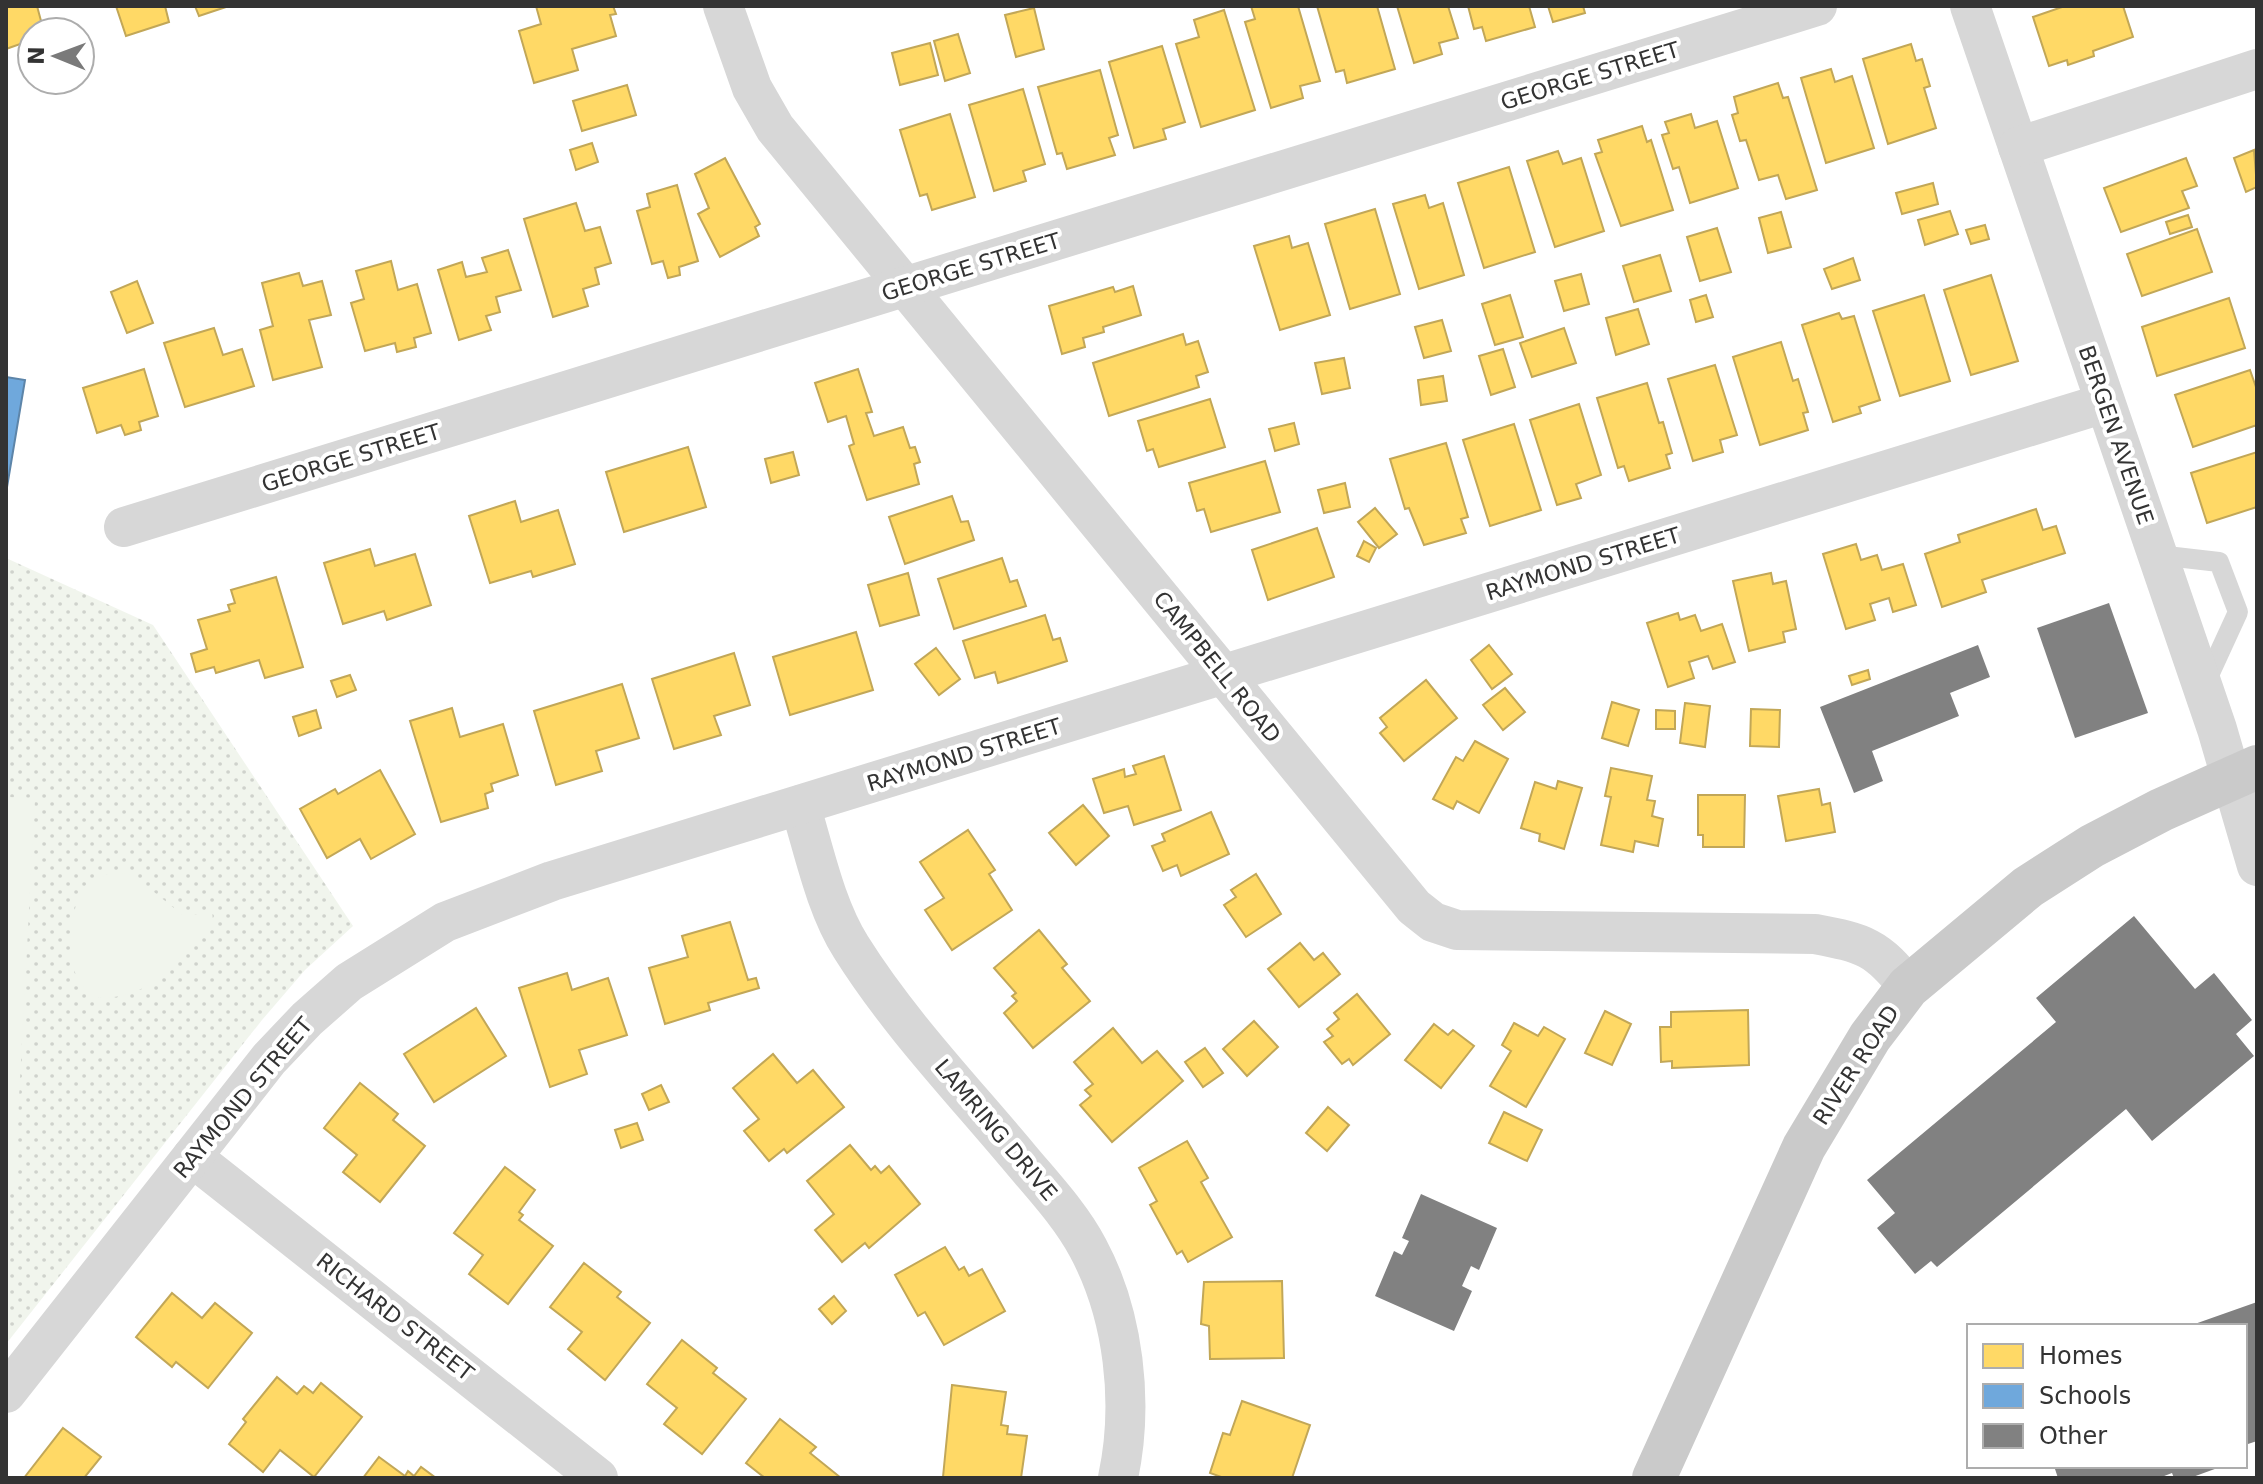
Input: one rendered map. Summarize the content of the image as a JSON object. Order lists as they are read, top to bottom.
{
  "streets": {
    "main road": ["RIVER ROAD"],
    "street": [
      "GEORGE STREET",
      "BERGEN AVENUE",
      "RAYMOND STREET",
      "CAMPBELL ROAD",
      "LAMRING DRIVE",
      "RICHARD STREET"
    ]
  },
  "crossings": [
    ["GEORGE STREET", "CAMPBELL ROAD"],
    ["BERGEN AVENUE", "RAYMOND STREET"],
    ["BERGEN AVENUE", "RIVER ROAD"],
    ["RAYMOND STREET", "CAMPBELL ROAD"],
    ["RAYMOND STREET", "LAMRING DRIVE"],
    ["RAYMOND STREET", "RICHARD STREET"],
    ["CAMPBELL ROAD", "RIVER ROAD"]
  ],
  "legend": ["Homes", "Schools", "Other"],
  "north": "left"
}
